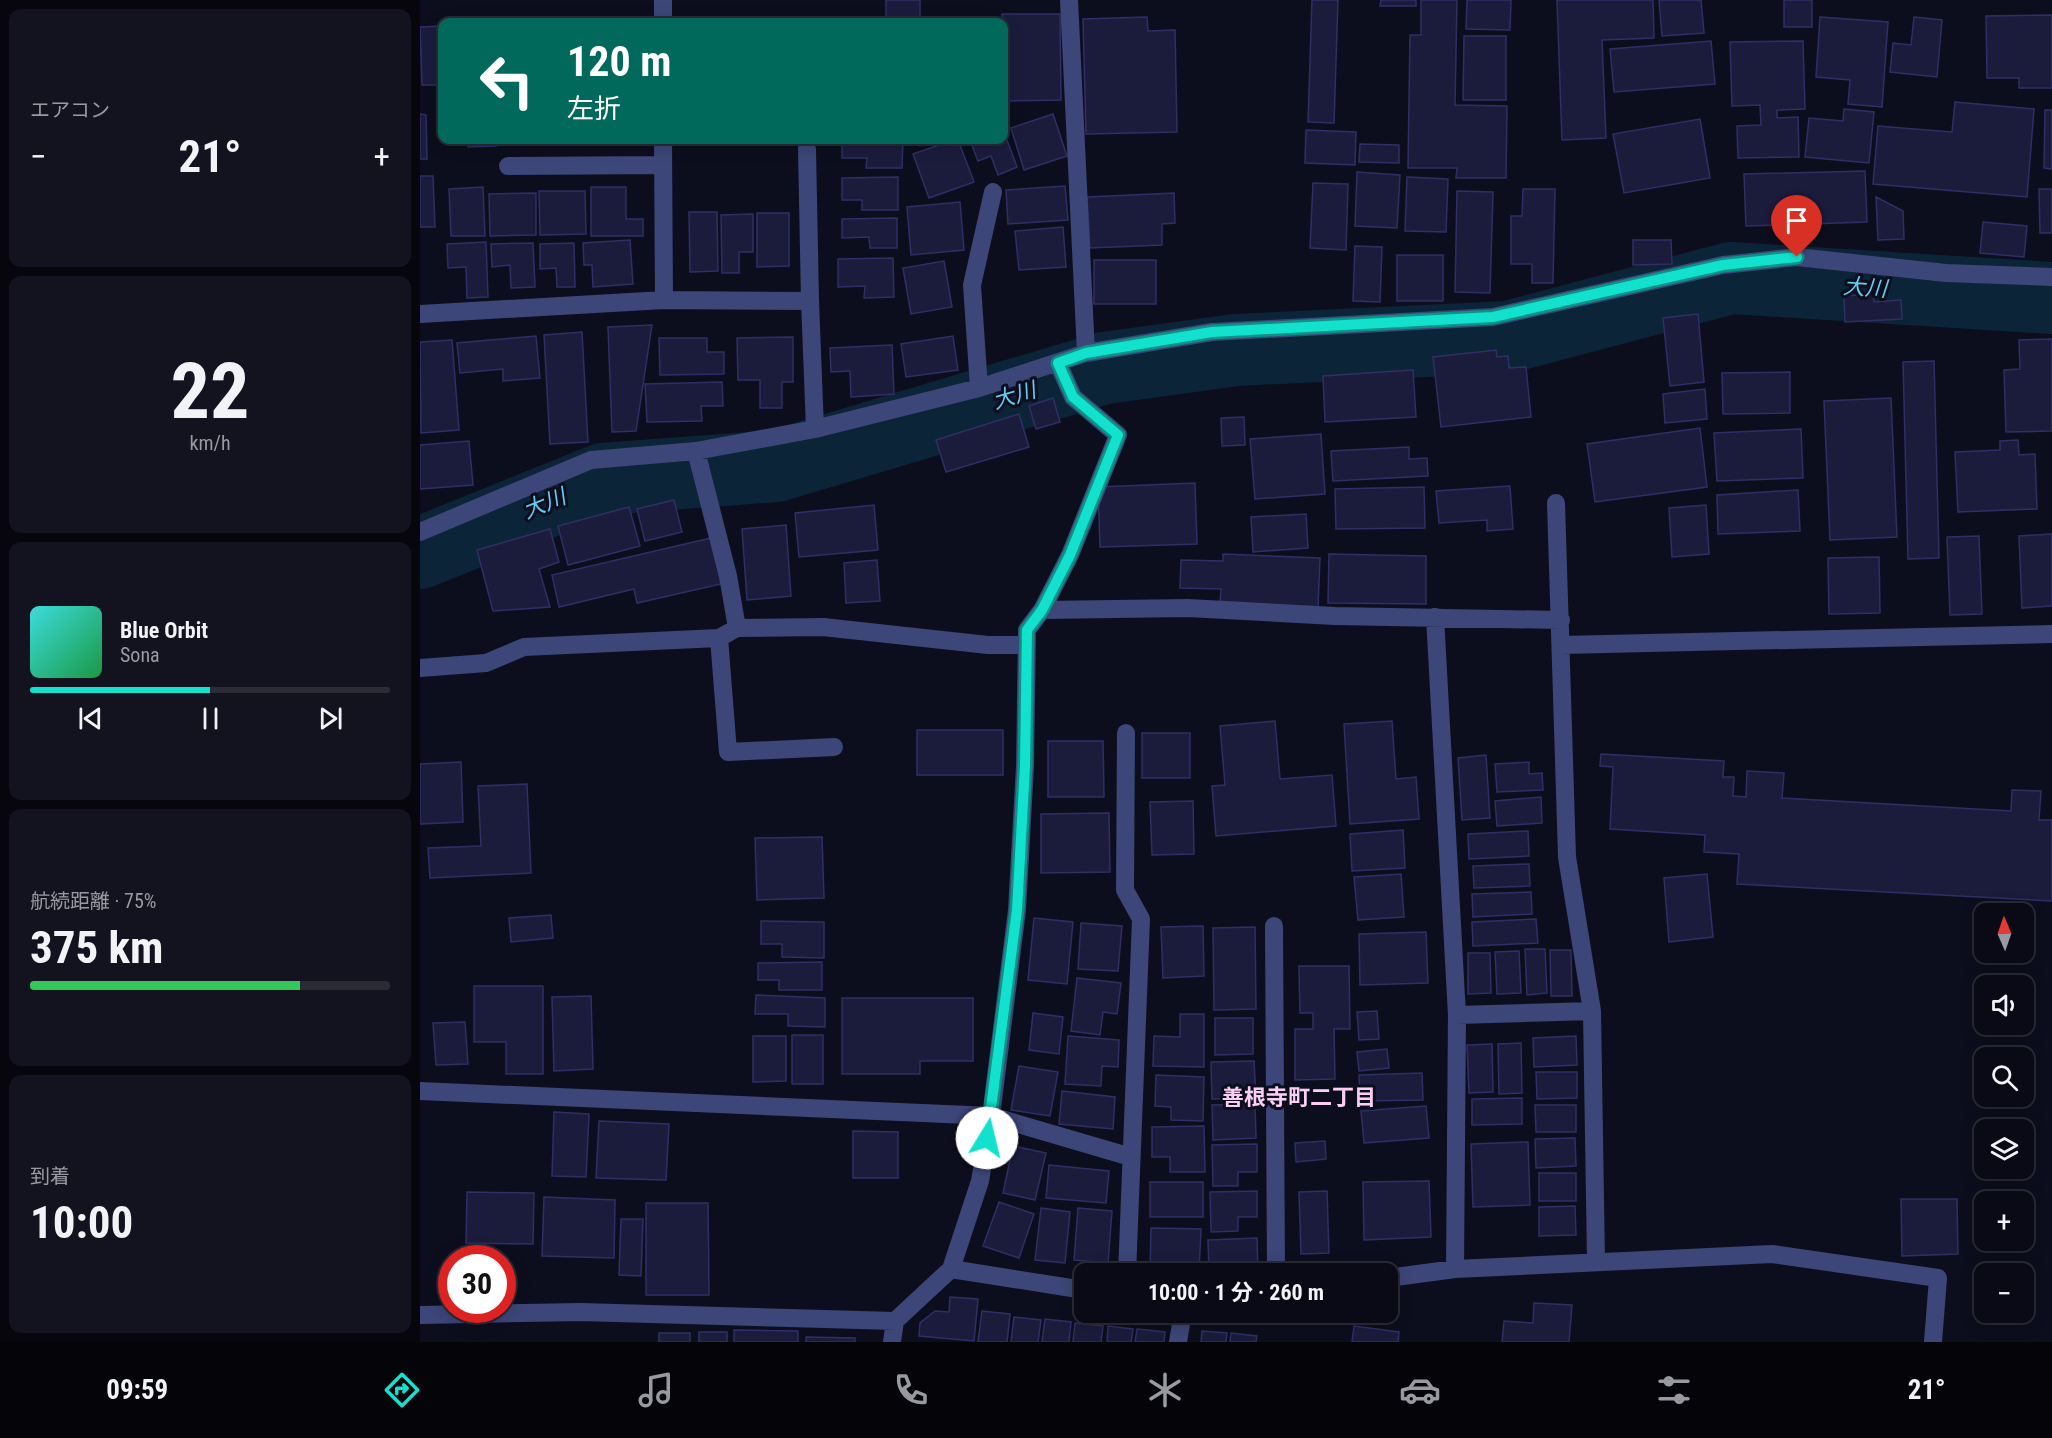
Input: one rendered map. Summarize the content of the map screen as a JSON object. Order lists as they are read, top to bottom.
{
  "districts": ["善根寺町二丁目"],
  "water": ["大川"],
  "north": "top",
  "page": {
    "tile": [
      "エアコン",
      ["22", "km/h"],
      ["航続距離 · 75%", "375 km"],
      ["到着", "10:00"]
    ],
    "turn": ["120 m", "左折"],
    "heat": ["−", "21°", "+"],
    "song": ["Blue Orbit", "Sona"],
    "map_buttons": ["+", "−"],
    "limit": "30",
    "trip": "10:00 · 1 分 · 260 m",
    "tabs": ["09:59", "21°"]
  }
}
